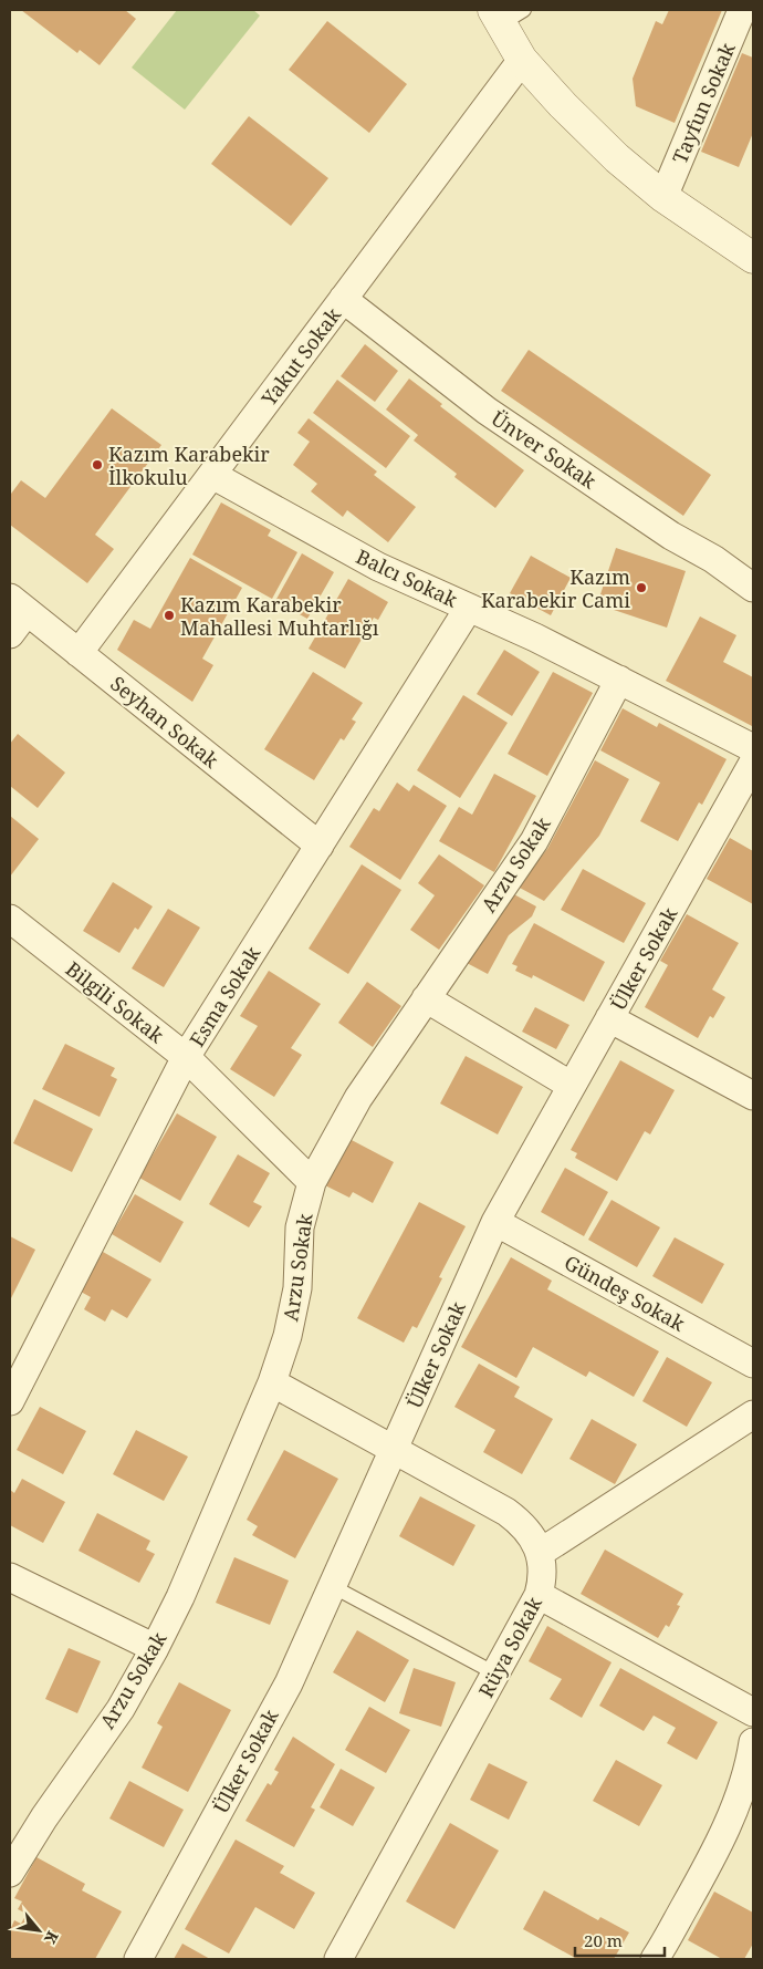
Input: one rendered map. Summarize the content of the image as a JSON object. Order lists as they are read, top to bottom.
{
  "streets": {
    "street": [
      "Tayfun Sokak",
      "Yakut Sokak",
      "Ünver Sokak",
      "Balcı Sokak",
      "Seyhan Sokak",
      "Arzu Sokak",
      "Ülker Sokak",
      "Esma Sokak",
      "Bilgili Sokak",
      "Gündeş Sokak",
      "Rüya Sokak"
    ]
  },
  "crossings": [
    ["Yakut Sokak", "Ünver Sokak"],
    ["Yakut Sokak", "Balcı Sokak"],
    ["Yakut Sokak", "Seyhan Sokak"],
    ["Balcı Sokak", "Arzu Sokak"],
    ["Balcı Sokak", "Esma Sokak"],
    ["Seyhan Sokak", "Esma Sokak"],
    ["Arzu Sokak", "Bilgili Sokak"],
    ["Ülker Sokak", "Gündeş Sokak"],
    ["Esma Sokak", "Bilgili Sokak"]
  ],
  "places": ["Kazım Karabekir İlkokulu", "Kazım Karabekir Cami", "Kazım Karabekir Mahallesi Muhtarlığı"],
  "scale_bar": "20 m",
  "north": "bottom right"
}
